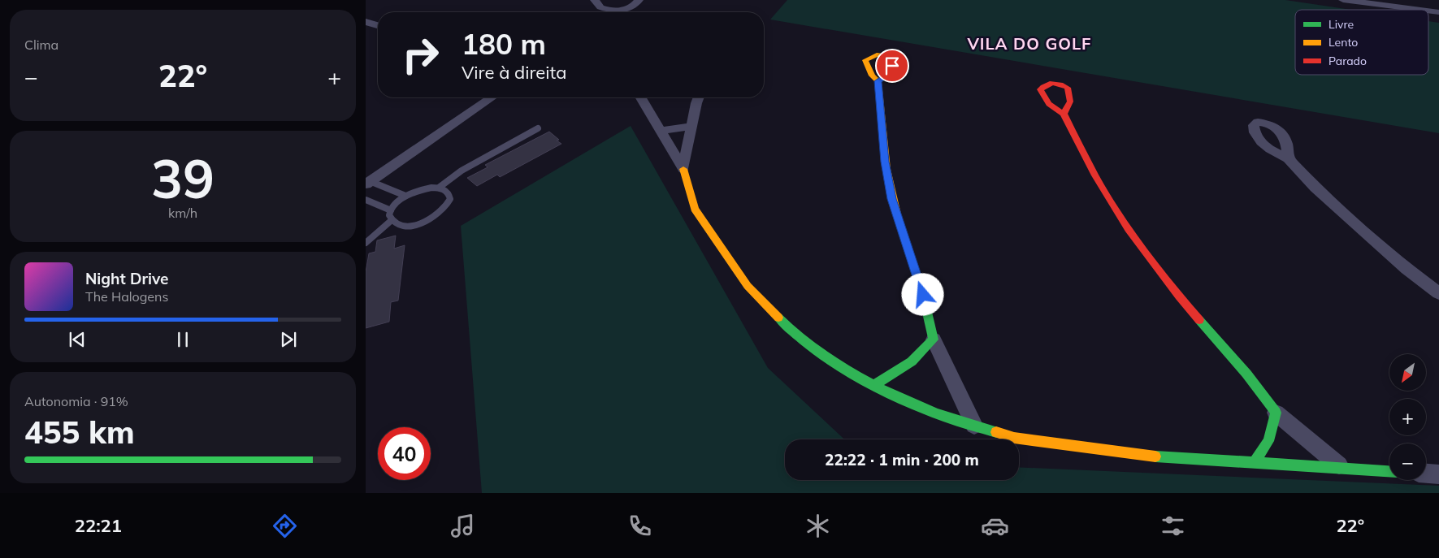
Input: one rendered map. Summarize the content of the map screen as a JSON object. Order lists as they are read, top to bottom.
{
  "districts": ["VILA DO GOLF"],
  "legend": ["Livre", "Lento", "Parado"],
  "north": "bottom left",
  "page": {
    "tile": [
      "Clima",
      ["39", "km/h"],
      ["Autonomia · 91%", "455 km"]
    ],
    "turn": ["180 m", "Vire à direita"],
    "heat": ["−", "22°", "+"],
    "song": ["Night Drive", "The Halogens"],
    "map_buttons": ["+", "−"],
    "limit": "40",
    "trip": "22:22 · 1 min · 200 m",
    "tabs": ["22:21", "22°"]
  }
}
